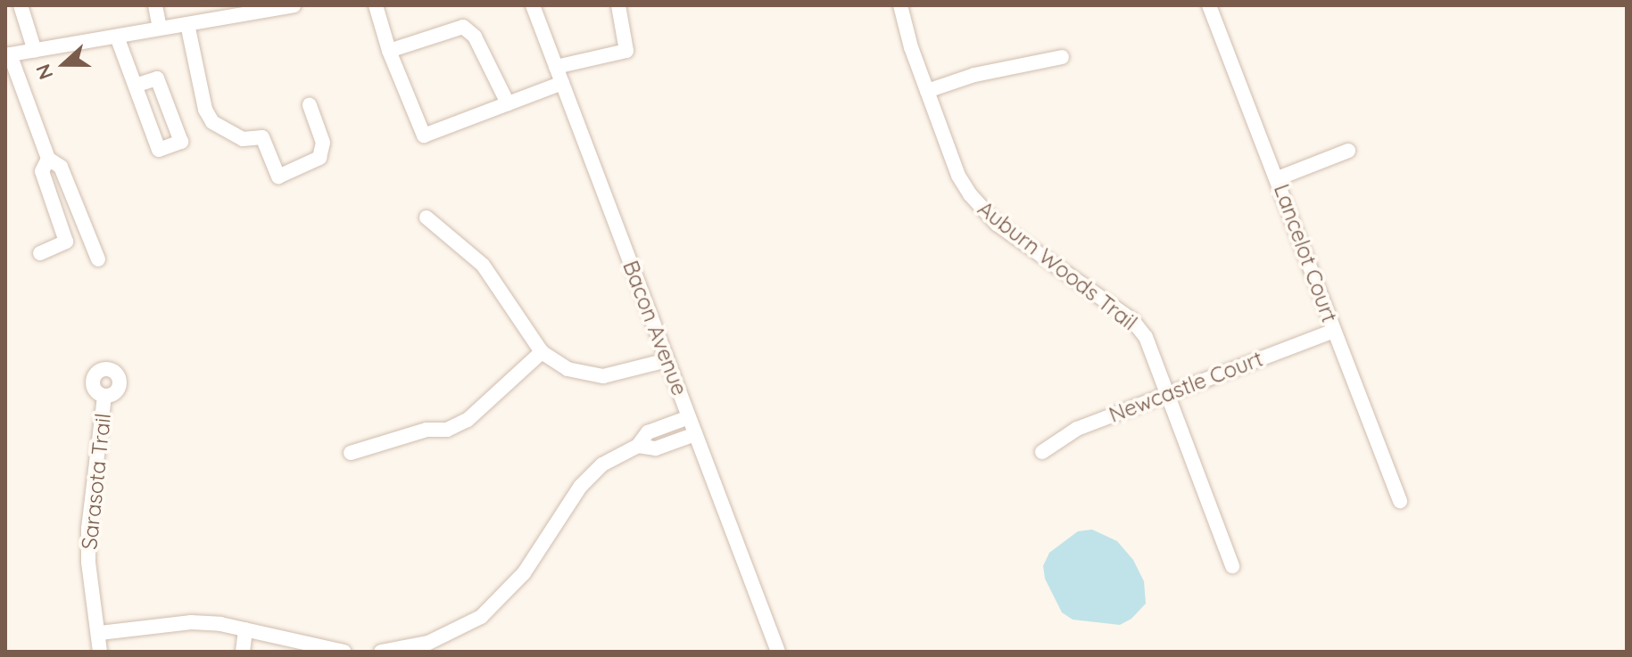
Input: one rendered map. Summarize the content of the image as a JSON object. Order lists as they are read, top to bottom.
{
  "streets": {
    "street": [
      "Lancelot Court",
      "Auburn Woods Trail",
      "Bacon Avenue",
      "Newcastle Court",
      "Sarasota Trail"
    ]
  },
  "crossings": [
    ["Lancelot Court", "Newcastle Court"],
    ["Auburn Woods Trail", "Newcastle Court"]
  ],
  "north": "left"
}
